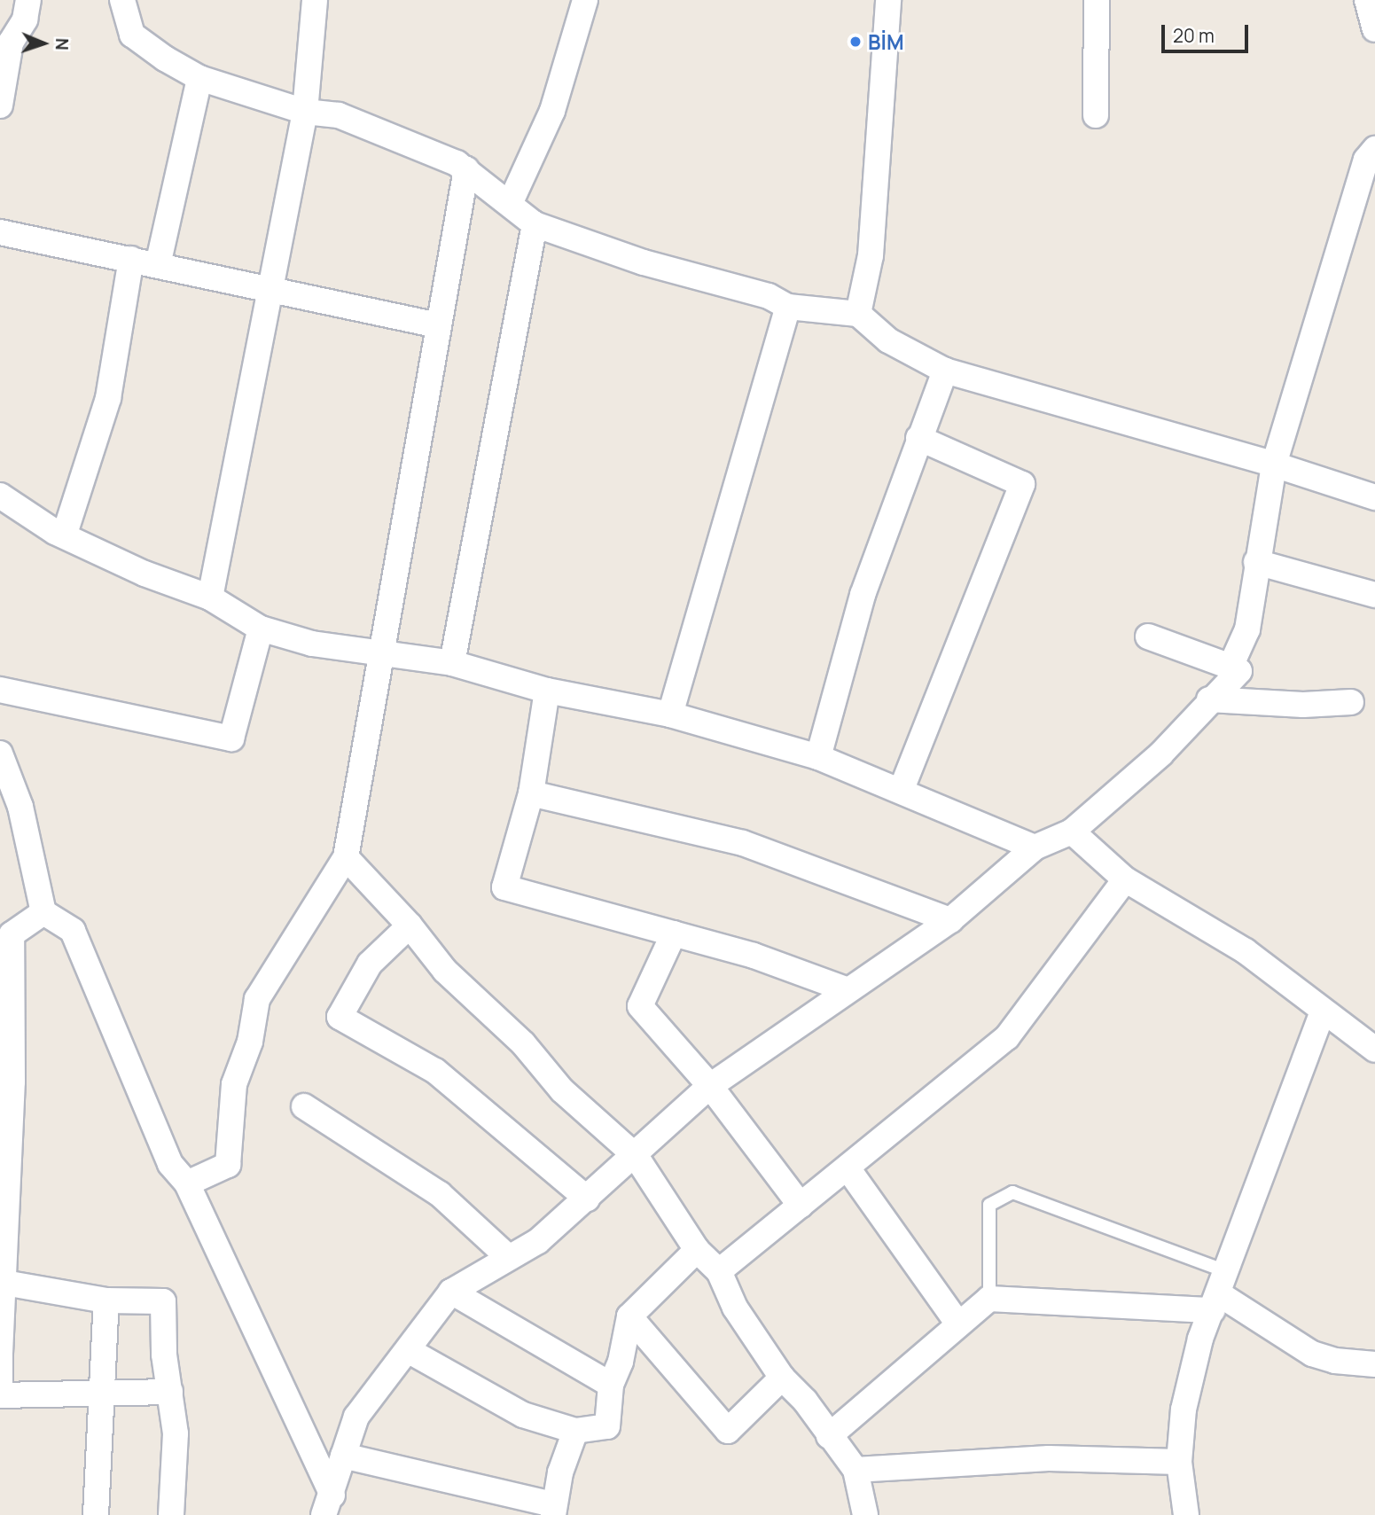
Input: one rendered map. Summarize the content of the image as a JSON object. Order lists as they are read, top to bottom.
{
  "places": ["BİM"],
  "scale_bar": "20 m",
  "north": "right"
}
